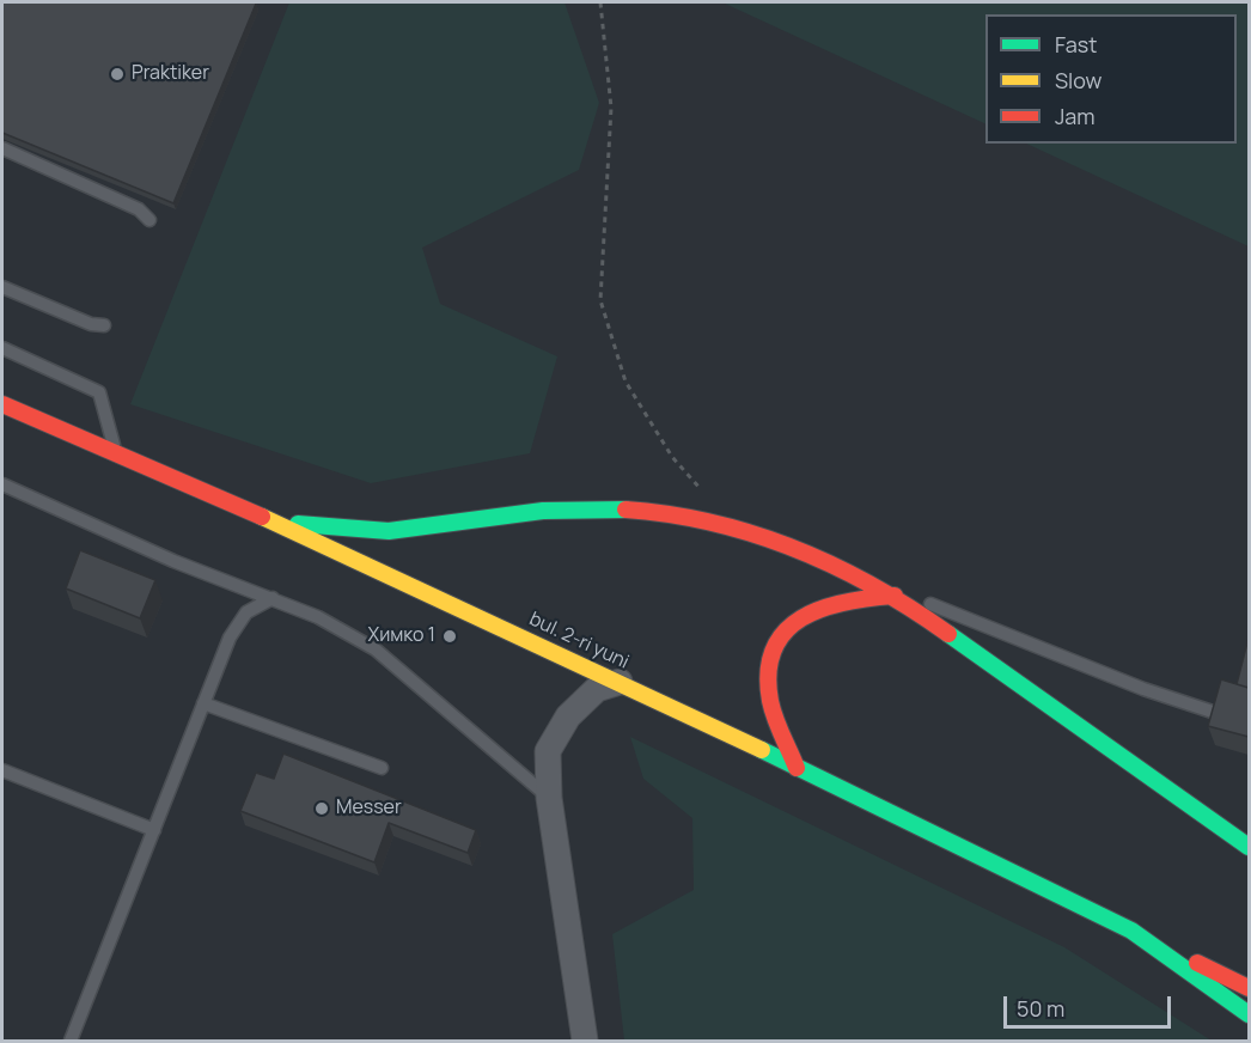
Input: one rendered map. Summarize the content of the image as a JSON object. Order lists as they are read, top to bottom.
{
  "streets": {
    "main road": ["bul. 2-ri yuni"]
  },
  "places": ["Praktiker", "Химко 1", "Messer"],
  "legend": ["Fast", "Slow", "Jam"],
  "scale_bar": "50 m"
}
